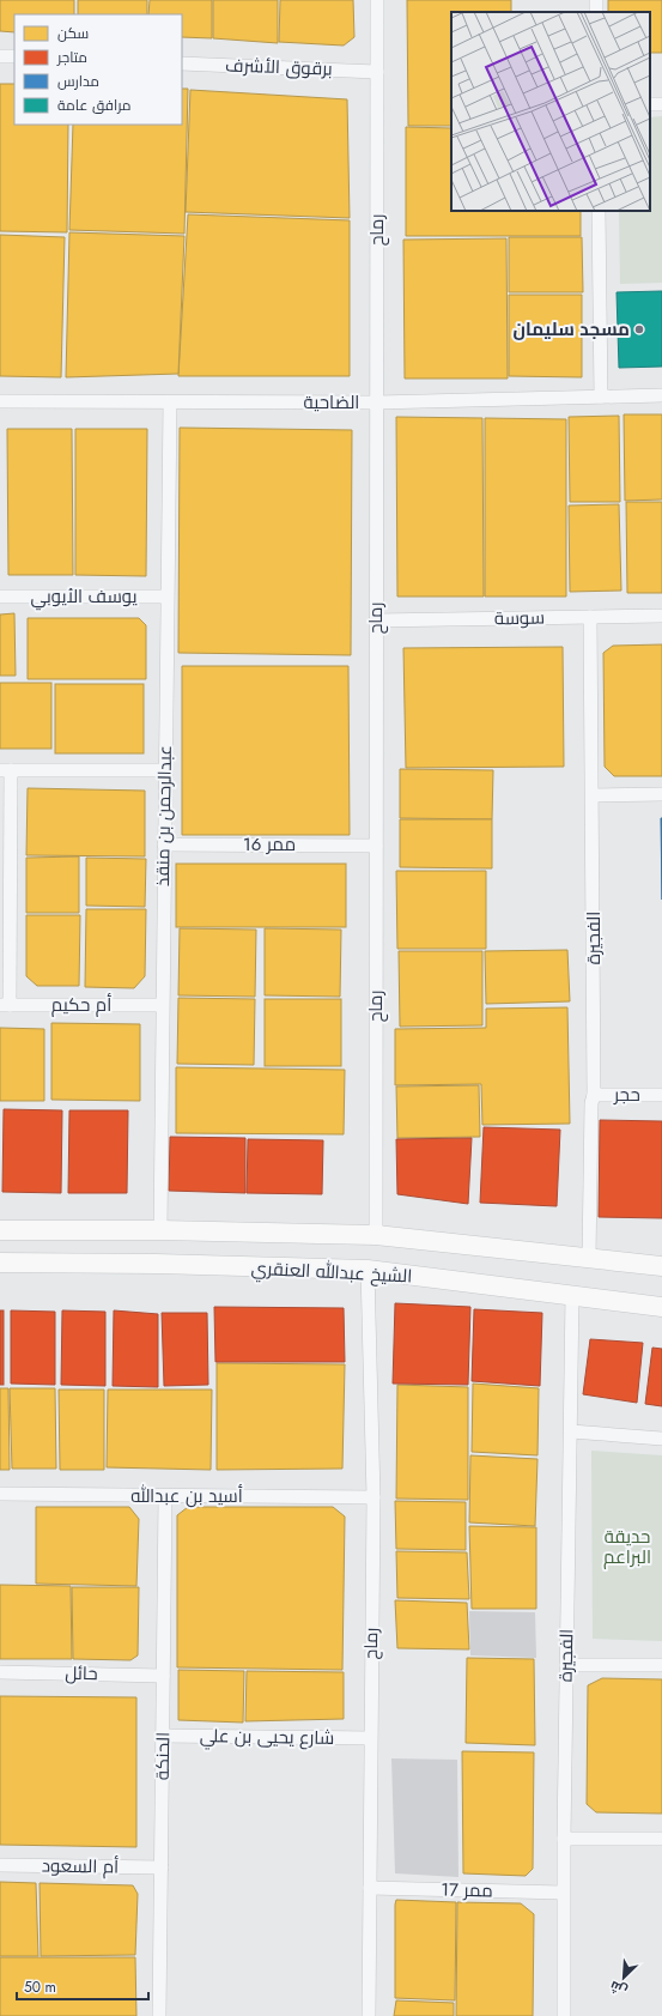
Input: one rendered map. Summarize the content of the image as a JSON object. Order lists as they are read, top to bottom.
{
  "streets": {
    "street": [
      "برقوق الأشرف",
      "رماح",
      "الضاحية",
      "يوسف الأيوبي",
      "سوسة",
      "عبدالرحمن بن منقذ",
      "ممر 16",
      "الفجيرة",
      "أم حكيم",
      "حجر",
      "الشيخ عبدالله العنقري",
      "أسيد بن عبدالله",
      "حائل",
      "شارع يحيى بن علي",
      "الحنكة",
      "أم السعود",
      "ممر 17"
    ]
  },
  "crossings": [
    ["برقوق الأشرف", "رماح"],
    ["رماح", "الضاحية"],
    ["رماح", "سوسة"],
    ["رماح", "ممر 16"],
    ["رماح", "الشيخ عبدالله العنقري"],
    ["رماح", "أسيد بن عبدالله"],
    ["رماح", "شارع يحيى بن علي"],
    ["رماح", "ممر 17"],
    ["الضاحية", "عبدالرحمن بن منقذ"],
    ["يوسف الأيوبي", "عبدالرحمن بن منقذ"],
    ["سوسة", "الفجيرة"],
    ["عبدالرحمن بن منقذ", "ممر 16"],
    ["عبدالرحمن بن منقذ", "أم حكيم"],
    ["عبدالرحمن بن منقذ", "الشيخ عبدالله العنقري"],
    ["الفجيرة", "حجر"],
    ["الفجيرة", "الشيخ عبدالله العنقري"],
    ["الفجيرة", "ممر 17"],
    ["أسيد بن عبدالله", "الحنكة"],
    ["حائل", "الحنكة"],
    ["شارع يحيى بن علي", "الحنكة"],
    ["الحنكة", "أم السعود"]
  ],
  "parks": ["حديقة البراعم"],
  "places": ["مسجد سليمان"],
  "legend": [
    "سكن",
    "متاجر",
    "مدارس",
    "مرافق عامة"
  ],
  "scale_bar": "50 m",
  "north": "bottom left"
}
